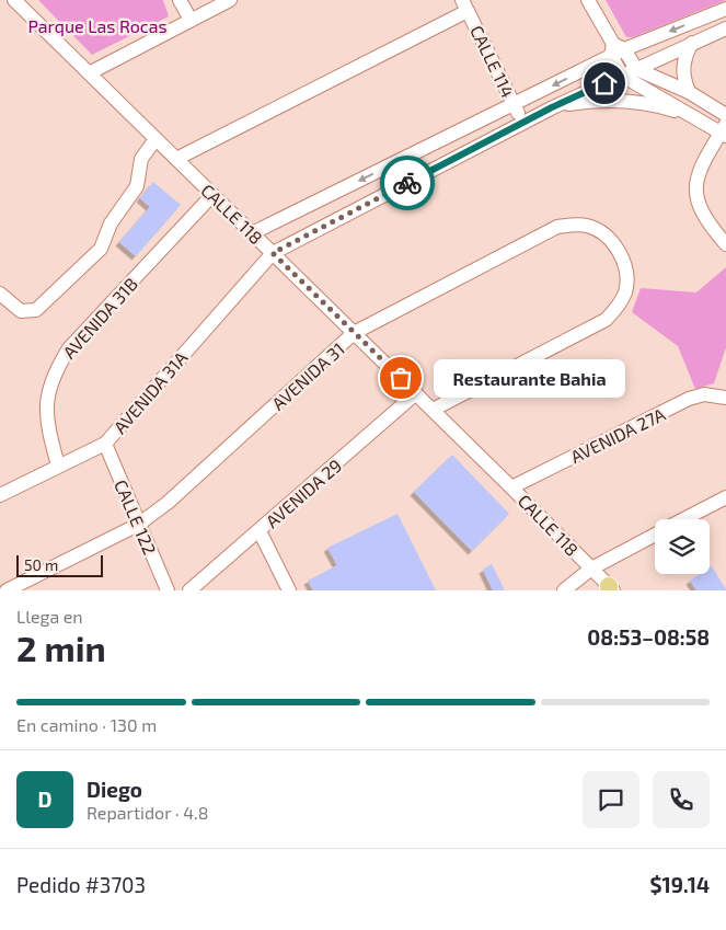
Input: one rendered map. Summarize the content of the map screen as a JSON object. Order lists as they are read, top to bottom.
{
  "streets": {
    "street": [
      "CALLE 114",
      "CALLE 118",
      "AVENIDA 31B",
      "AVENIDA 31",
      "AVENIDA 31A",
      "AVENIDA 27A",
      "AVENIDA 29",
      "CALLE 122"
    ]
  },
  "crossings": [
    ["CALLE 118", "AVENIDA 31B"],
    ["CALLE 118", "AVENIDA 31"],
    ["CALLE 118", "AVENIDA 31A"],
    ["CALLE 118", "AVENIDA 27A"],
    ["CALLE 118", "AVENIDA 29"],
    ["AVENIDA 31B", "AVENIDA 31A"],
    ["AVENIDA 31", "CALLE 122"],
    ["AVENIDA 31A", "CALLE 122"]
  ],
  "parks": ["Parque Las Rocas"],
  "places": ["Restaurante Bahia"],
  "scale_bar": "50 m",
  "page": {
    "bubble": "Restaurante Bahia",
    "scale": "50 m",
    "heading": ["2 min", "Llega en", "08:53–08:58"],
    "panel": [
      "Diego",
      "Repartidor · 4.8",
      "Pedido #3703",
      "$19.14"
    ],
    "bar": "En camino · 130 m",
    "round": "D"
  }
}
